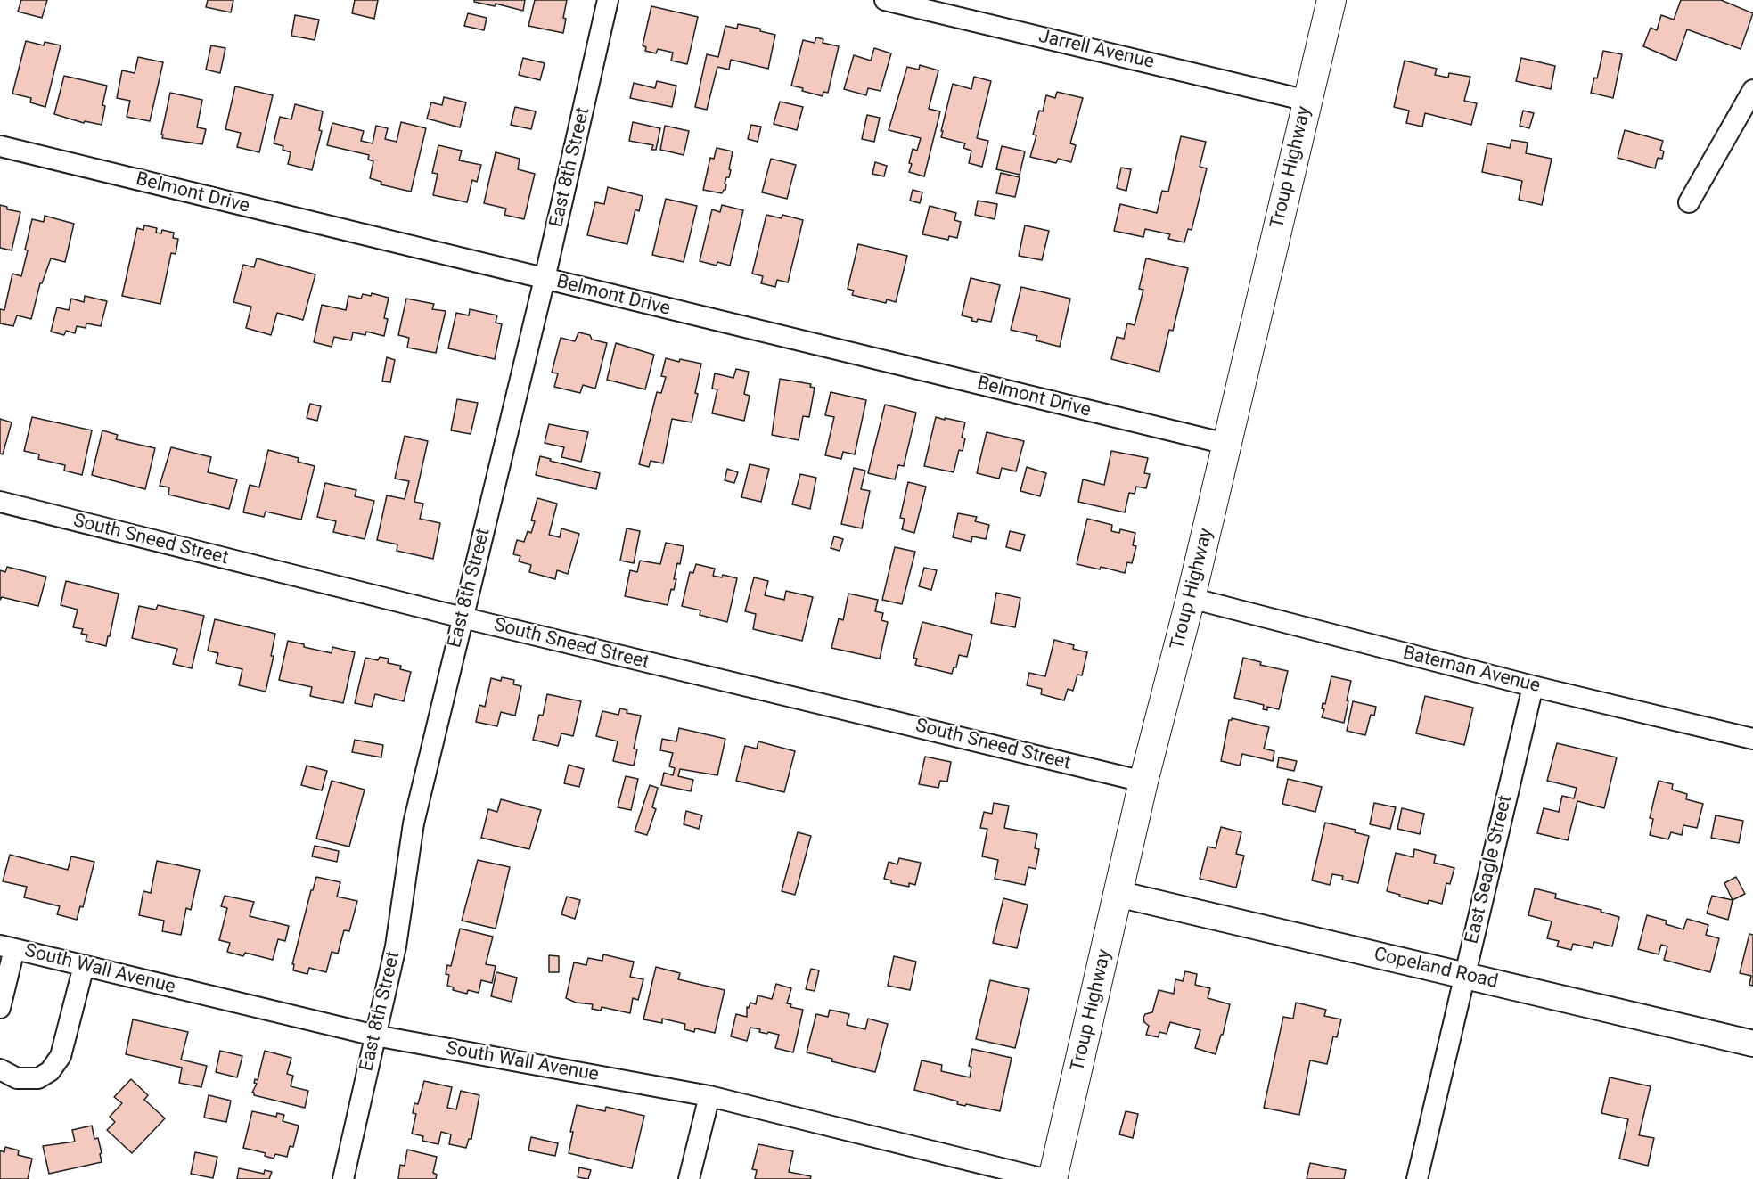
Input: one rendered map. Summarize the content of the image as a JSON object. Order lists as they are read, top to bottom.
{
  "streets": {
    "main road": ["Troup Highway"],
    "street": [
      "Jarrell Avenue",
      "East 8th Street",
      "Belmont Drive",
      "South Sneed Street",
      "Bateman Avenue",
      "East Seagle Street",
      "Copeland Road",
      "South Wall Avenue"
    ]
  },
  "crossings": [
    ["Jarrell Avenue", "Troup Highway"],
    ["East 8th Street", "Belmont Drive"],
    ["East 8th Street", "South Sneed Street"],
    ["East 8th Street", "South Wall Avenue"],
    ["Troup Highway", "Belmont Drive"],
    ["Troup Highway", "South Sneed Street"],
    ["Troup Highway", "Bateman Avenue"],
    ["Troup Highway", "Copeland Road"],
    ["Bateman Avenue", "East Seagle Street"],
    ["East Seagle Street", "Copeland Road"]
  ]
}
